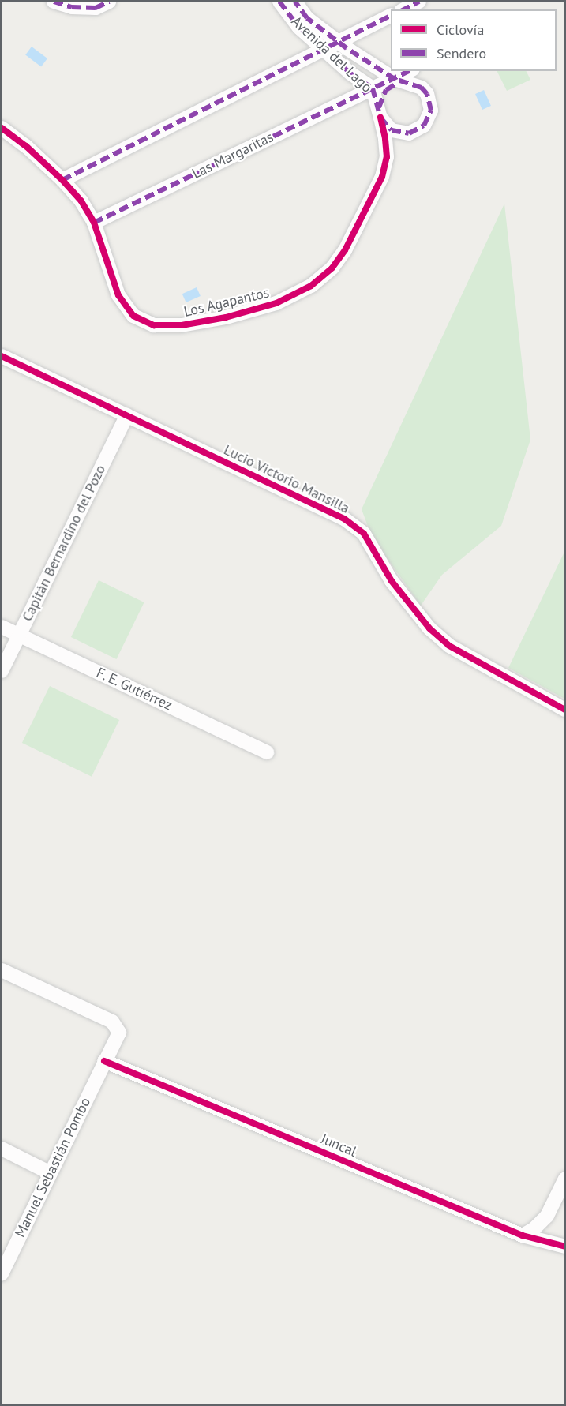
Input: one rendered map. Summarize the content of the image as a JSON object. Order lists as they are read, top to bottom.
{
  "streets": {
    "street": [
      "Avenida del Lago",
      "Las Margaritas",
      "Los Agapantos",
      "Lucio Victorio Mansilla",
      "Capitán Bernardino del Pozo",
      "F. E. Gutiérrez",
      "Juncal",
      "Manuel Sebastián Pombo"
    ]
  },
  "crossings": [
    ["Avenida del Lago", "Las Margaritas"],
    ["Avenida del Lago", "Los Agapantos"],
    ["Las Margaritas", "Los Agapantos"],
    ["Lucio Victorio Mansilla", "Capitán Bernardino del Pozo"],
    ["Capitán Bernardino del Pozo", "F. E. Gutiérrez"],
    ["Juncal", "Manuel Sebastián Pombo"]
  ],
  "legend": ["Ciclovía", "Sendero"]
}
